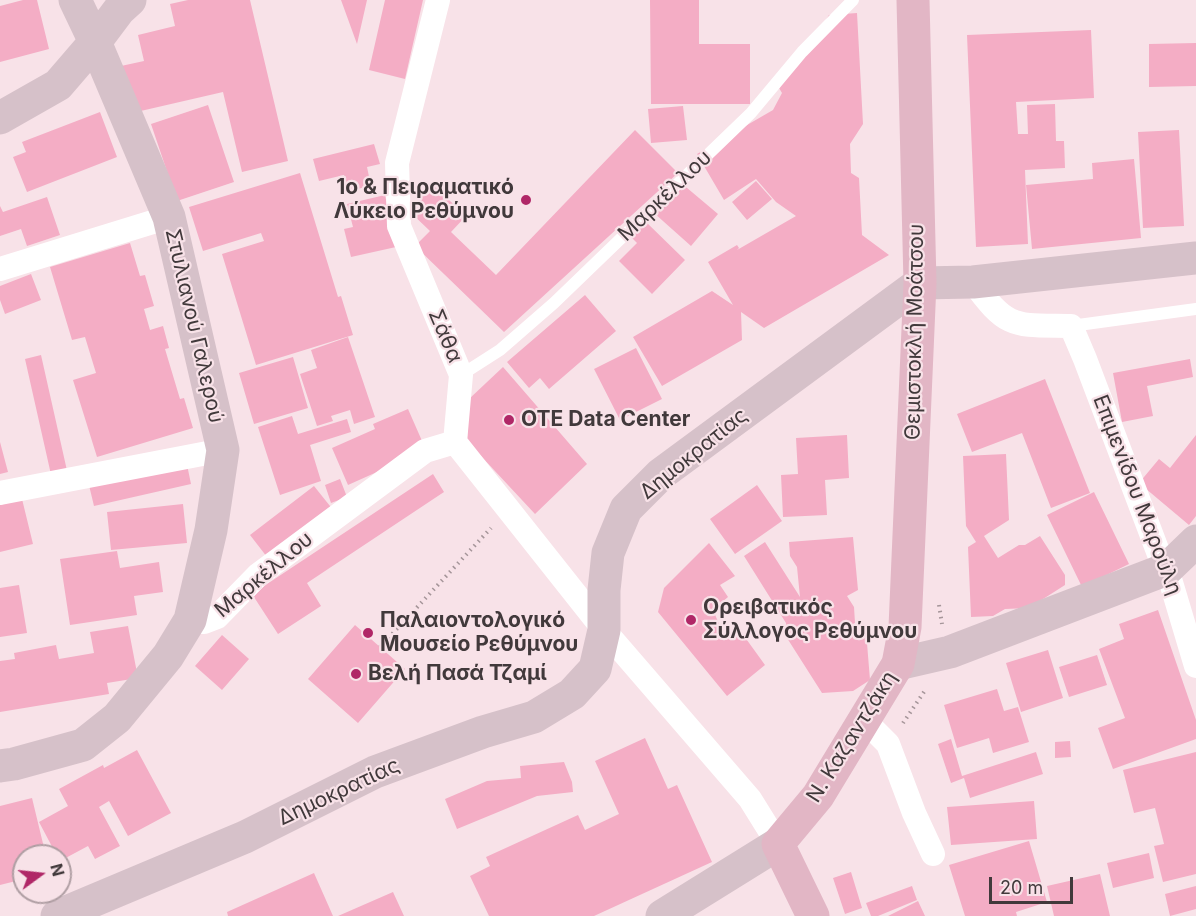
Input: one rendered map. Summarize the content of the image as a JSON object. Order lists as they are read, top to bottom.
{
  "streets": {
    "main road": ["Θεμιστοκλή Μοάτσου", "Ν. Καζαντζάκη"],
    "street": [
      "Μαρκέλλου",
      "Στυλιανού Γαλερού",
      "Σάθα",
      "Δημοκρατίας",
      "Επιμενίδου Μαρούλη"
    ]
  },
  "crossings": [
    ["Μαρκέλλου", "Στυλιανού Γαλερού"],
    ["Μαρκέλλου", "Σάθα"],
    ["Θεμιστοκλή Μοάτσου", "Δημοκρατίας"],
    ["Θεμιστοκλή Μοάτσου", "Ν. Καζαντζάκη"],
    ["Επιμενίδου Μαρούλη", "Ν. Καζαντζάκη"]
  ],
  "places": [
    "1ο & Πειραματικό Λύκειο Ρεθύμνου",
    "OTE Data Center",
    "Ορειβατικός Σύλλογος Ρεθύμνου",
    "Παλαιοντολογικό Μουσείο Ρεθύμνου",
    "Βελή Πασά Τζαμί"
  ],
  "scale_bar": "20 m",
  "north": "right"
}
